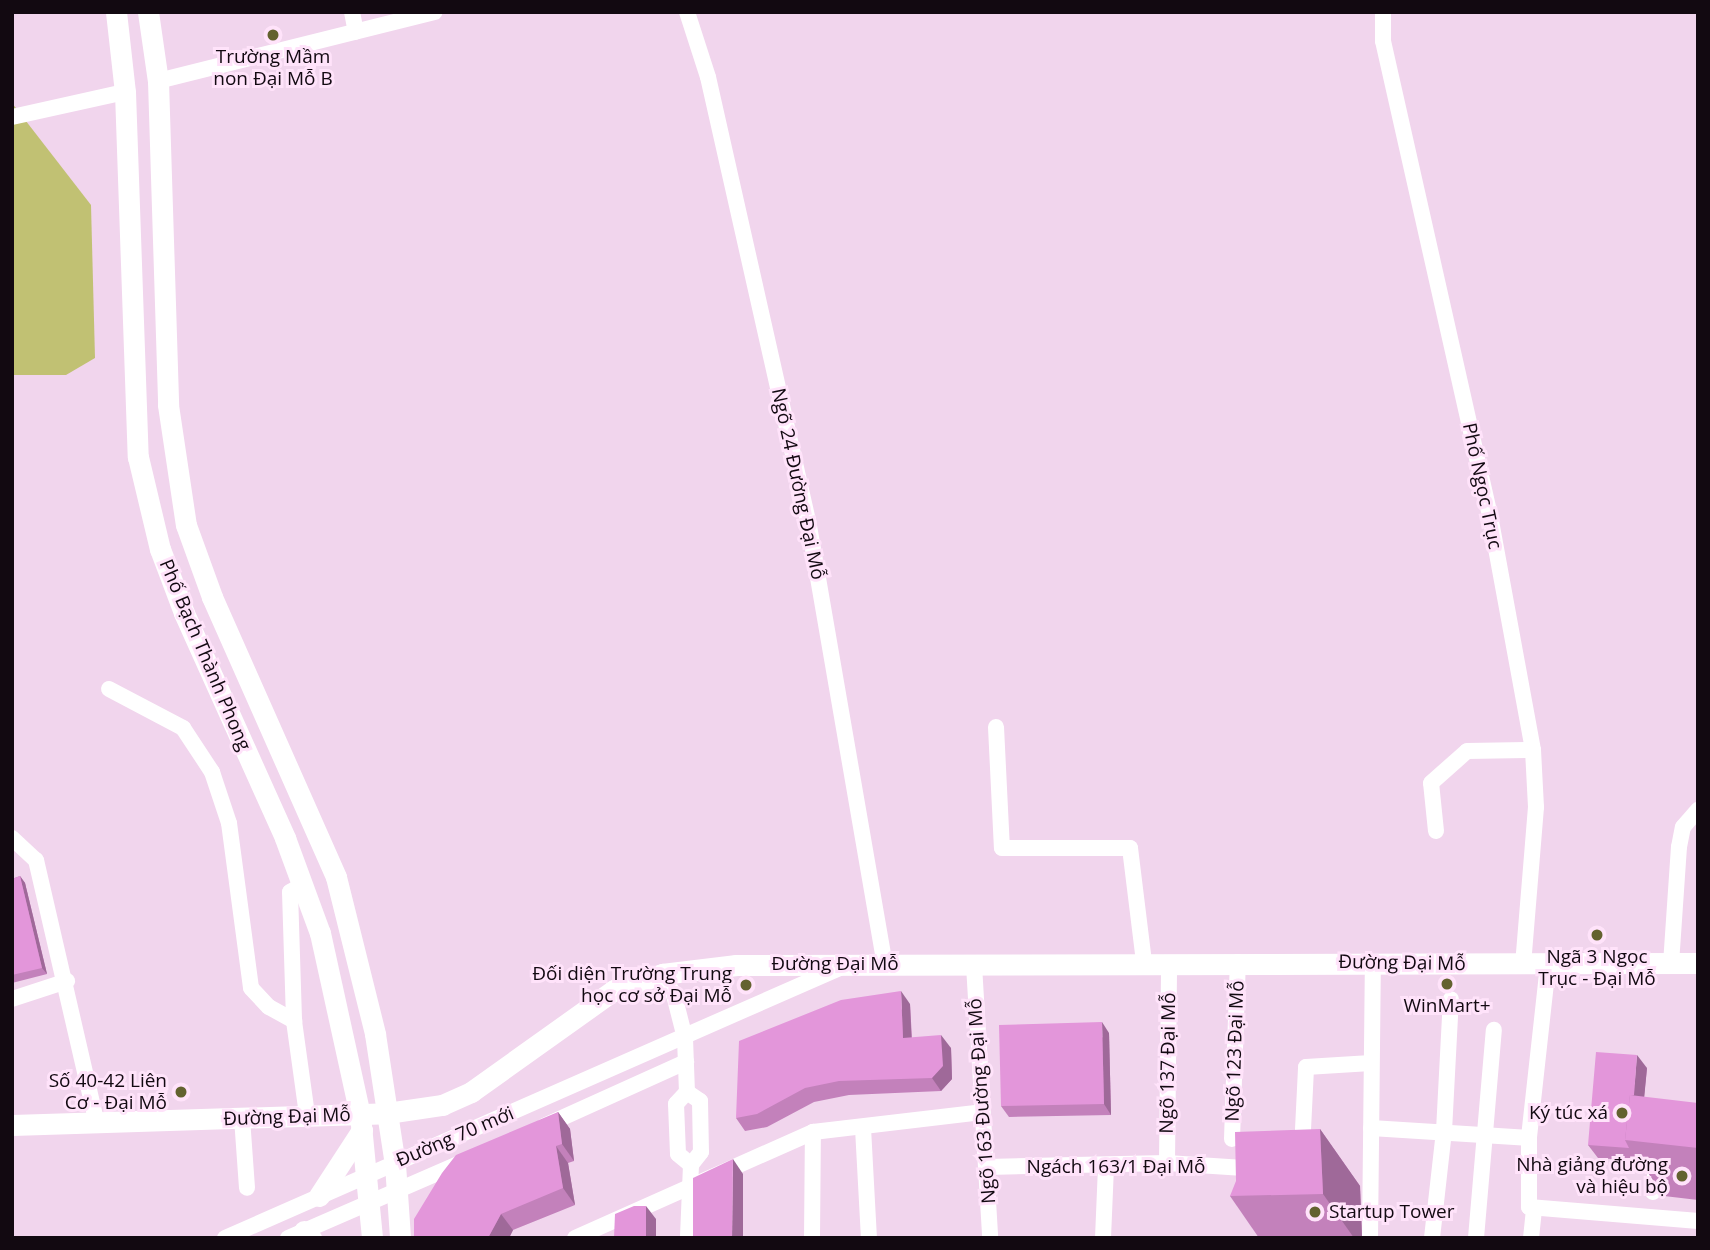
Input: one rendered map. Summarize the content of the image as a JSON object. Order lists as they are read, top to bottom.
{
  "streets": {
    "main road": ["Phố Bạch Thành Phong", "Đường Đại Mỗ"],
    "street": [
      "Ngõ 24 Đường Đại Mỗ",
      "Phố Ngọc Trục",
      "Ngõ 123 Đại Mỗ",
      "Ngõ 137 Đại Mỗ",
      "Ngõ 163 Đường Đại Mỗ",
      "Đường 70 mới",
      "Ngách 163/1 Đại Mỗ"
    ]
  },
  "crossings": [
    ["Ngõ 24 Đường Đại Mỗ", "Đường Đại Mỗ"],
    ["Phố Ngọc Trục", "Đường Đại Mỗ"],
    ["Phố Bạch Thành Phong", "Đường Đại Mỗ"],
    ["Phố Bạch Thành Phong", "Đường 70 mới"],
    ["Đường Đại Mỗ", "Ngõ 123 Đại Mỗ"],
    ["Đường Đại Mỗ", "Ngõ 137 Đại Mỗ"],
    ["Đường Đại Mỗ", "Ngõ 163 Đường Đại Mỗ"],
    ["Đường Đại Mỗ", "Đường 70 mới"],
    ["Ngõ 137 Đại Mỗ", "Ngách 163/1 Đại Mỗ"],
    ["Ngõ 163 Đường Đại Mỗ", "Ngách 163/1 Đại Mỗ"]
  ],
  "places": [
    "Trường Mầm non Đại Mỗ B",
    "Ngã 3 Ngọc Trục - Đại Mỗ",
    "WinMart+",
    "Đối diện Trường Trung học cơ sở Đại Mỗ",
    "Số 40-42 Liên Cơ - Đại Mỗ",
    "Ký túc xá",
    "Nhà giảng đường và hiệu bộ",
    "Startup Tower"
  ]
}
